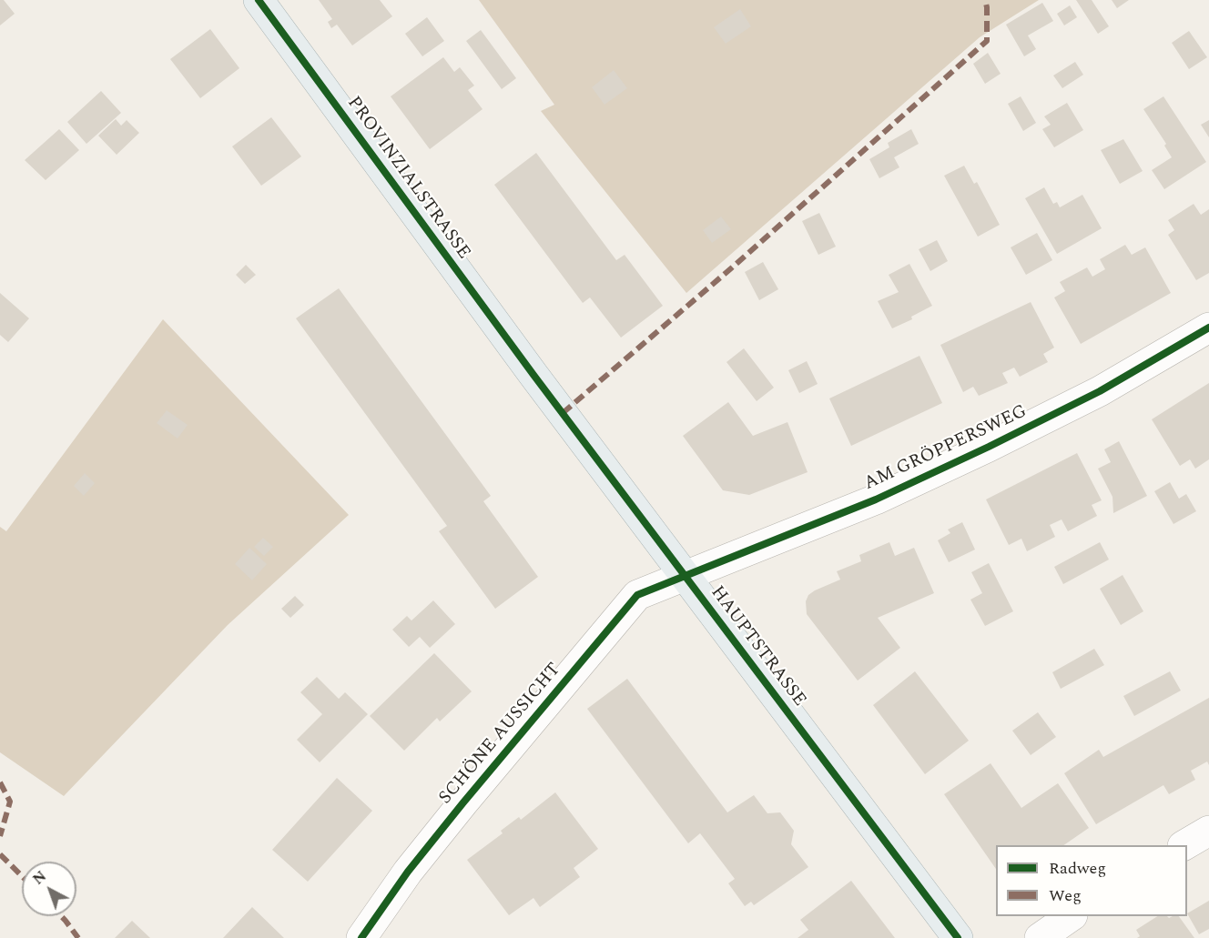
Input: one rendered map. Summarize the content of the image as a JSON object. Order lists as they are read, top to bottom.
{
  "streets": {
    "main road": ["PROVINZIALSTRASSE", "HAUPTSTRASSE"],
    "street": ["AM GRÖPPERSWEG", "SCHÖNE AUSSICHT"]
  },
  "crossings": [
    ["PROVINZIALSTRASSE", "HAUPTSTRASSE"],
    ["AM GRÖPPERSWEG", "HAUPTSTRASSE"],
    ["AM GRÖPPERSWEG", "SCHÖNE AUSSICHT"],
    ["HAUPTSTRASSE", "SCHÖNE AUSSICHT"]
  ],
  "legend": ["Radweg", "Weg"],
  "north": "top left"
}
